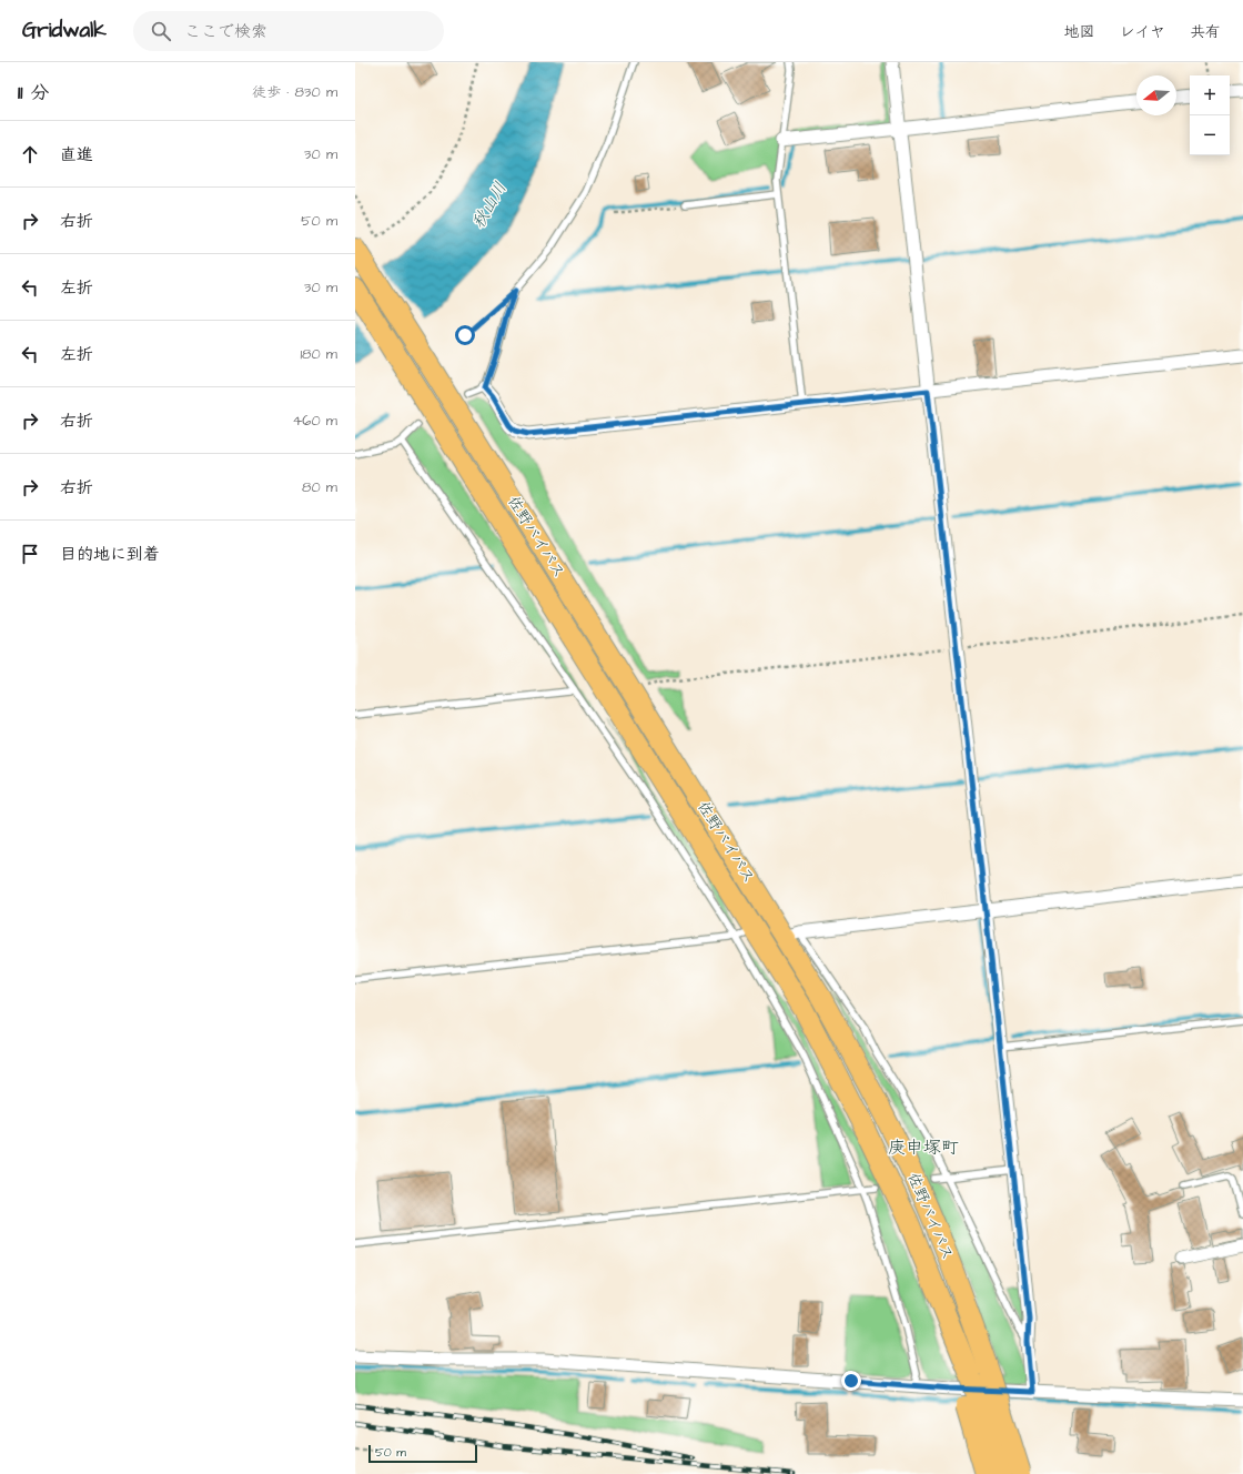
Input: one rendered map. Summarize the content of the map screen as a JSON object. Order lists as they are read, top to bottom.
{
  "streets": {
    "highway": ["佐野バイパス"]
  },
  "districts": ["庚申塚町"],
  "water": ["秋山川"],
  "scale_bar": "50 m",
  "north": "left",
  "page": {
    "header": "Gridwalk",
    "search": "ここで検索",
    "nav": ["地図", "レイヤ", "共有"],
    "heading": ["11 分", "徒歩 · 830 m"],
    "map_buttons": ["+", "−"],
    "list": [
      ["直進", "30 m"],
      ["右折", "50 m"],
      ["左折", "30 m"],
      ["左折", "180 m"],
      ["右折", "460 m"],
      ["右折", "80 m"],
      "目的地に到着"
    ],
    "scale": "50 m"
  }
}
